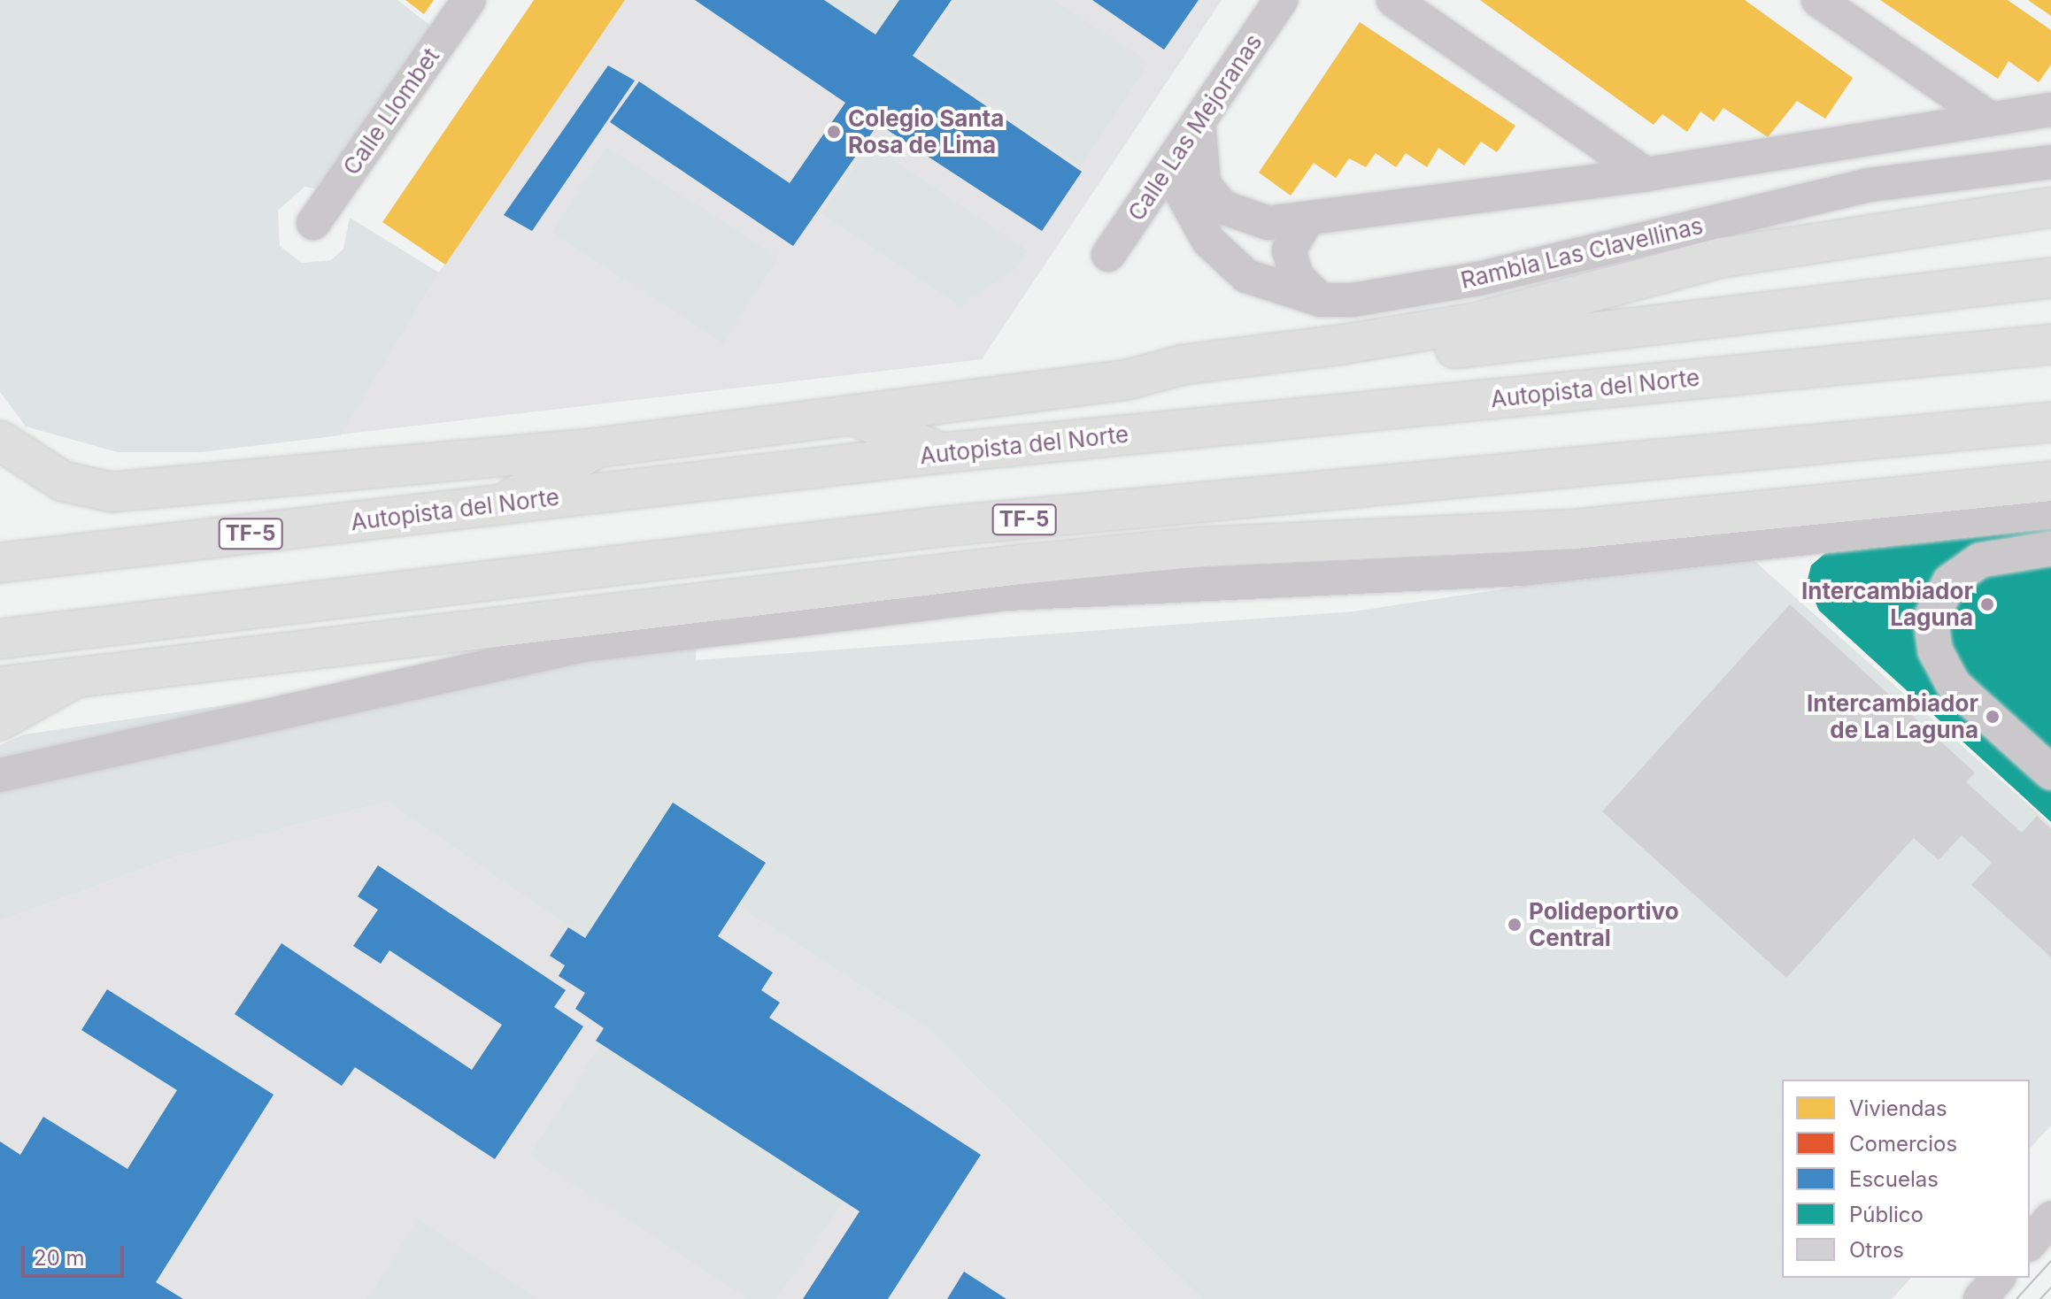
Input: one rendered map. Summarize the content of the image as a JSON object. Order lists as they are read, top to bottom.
{
  "streets": {
    "main road": ["Autopista del Norte", "TF-5"],
    "street": ["Calle Llombet", "Calle Las Mejoranas", "Rambla Las Clavellinas"]
  },
  "crossings": [
    ["Calle Las Mejoranas", "Rambla Las Clavellinas"]
  ],
  "places": [
    "Colegio Santa Rosa de Lima",
    "Intercambiador Laguna",
    "Intercambiador de La Laguna",
    "Polideportivo Central"
  ],
  "legend": [
    "Viviendas",
    "Comercios",
    "Escuelas",
    "Público",
    "Otros"
  ],
  "scale_bar": "20 m"
}
